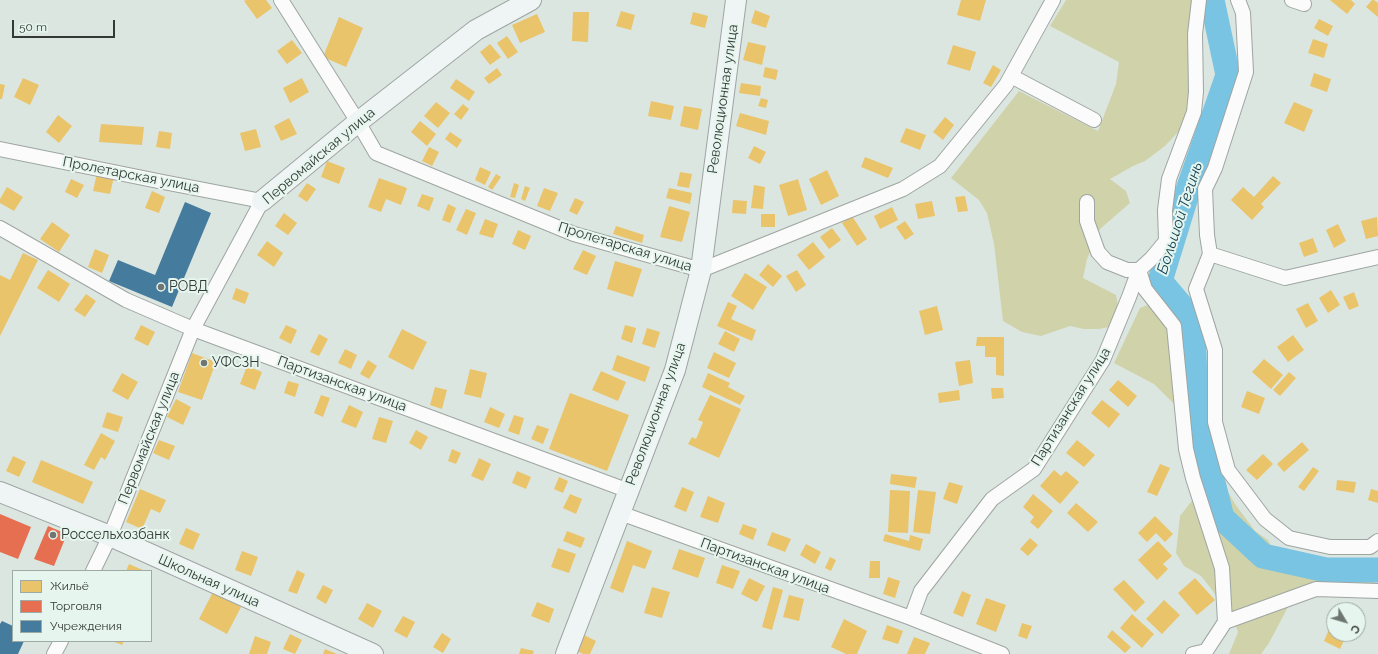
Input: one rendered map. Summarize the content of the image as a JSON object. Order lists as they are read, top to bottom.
{
  "streets": {
    "street": [
      "Революционная улица",
      "Первомайская улица",
      "Пролетарская улица",
      "Партизанская улица",
      "Школьная улица"
    ]
  },
  "crossings": [
    ["Революционная улица", "Пролетарская улица"],
    ["Революционная улица", "Партизанская улица"],
    ["Первомайская улица", "Пролетарская улица"],
    ["Первомайская улица", "Партизанская улица"],
    ["Первомайская улица", "Школьная улица"]
  ],
  "water": ["Большой Тегинь"],
  "places": ["РОВД", "УФСЗН", "Россельхозбанк"],
  "legend": ["Жильё", "Торговля", "Учреждения"],
  "scale_bar": "50 m",
  "north": "bottom right"
}
